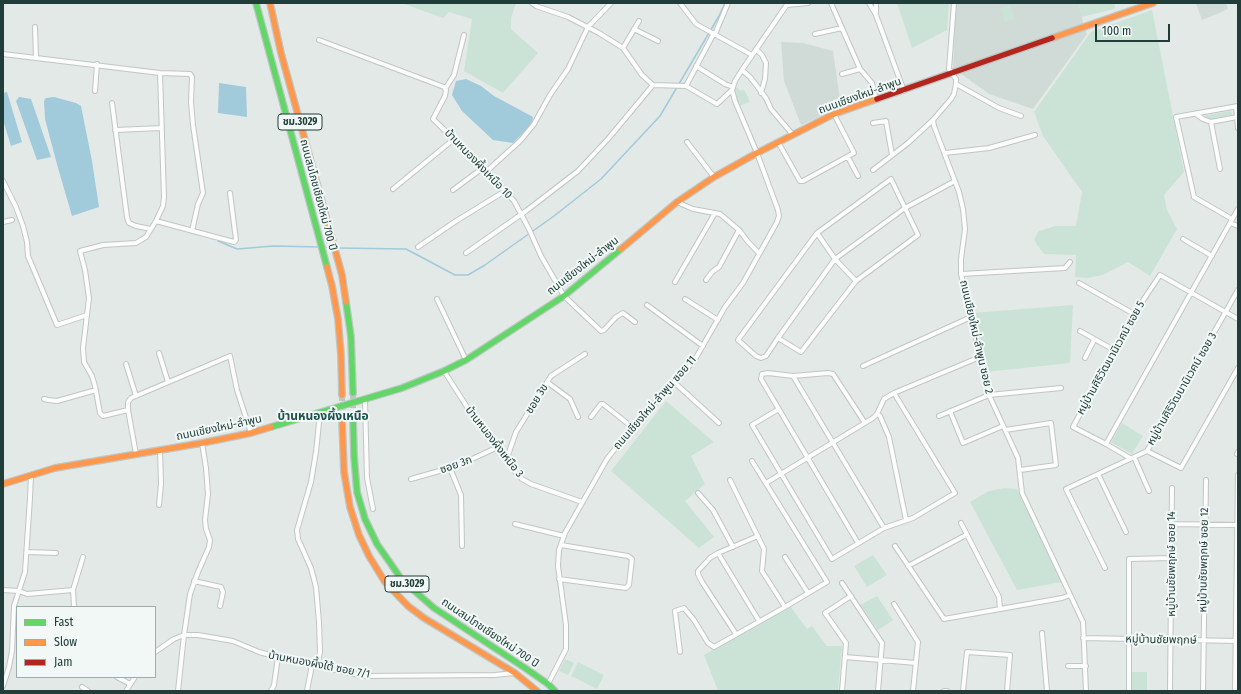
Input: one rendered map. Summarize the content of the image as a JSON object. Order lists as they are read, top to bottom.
{
  "streets": {
    "main road": ["ถนนเชียงใหม่-ลำพูน", "ชม.3029", "ถนนสมโภชเชียงใหม่ 700 ปี"],
    "street": [
      "บ้านหนองผึ้งเหนือ 10",
      "ถนนเชียงใหม่-ลำพูน ซอย 2",
      "หมู่บ้านศิริวัฒนานิเวศน์ ซอย 5",
      "หมู่บ้านศิริวัฒนานิเวศน์ ซอย 3",
      "ซอย 3ข",
      "ถนนเชียงใหม่-ลำพูน ซอย 11",
      "บ้านหนองผึ้งเหนือ 3",
      "ซอย 3ก",
      "หมู่บ้านชัยพฤกษ์ ซอย 12",
      "หมู่บ้านชัยพฤกษ์ ซอย 14",
      "หมู่บ้านชัยพฤกษ์",
      "บ้านหนองผึ้งใต้ ซอย 7/1"
    ]
  },
  "crossings": [
    ["ถนนเชียงใหม่-ลำพูน", "บ้านหนองผึ้งเหนือ 10"],
    ["ถนนเชียงใหม่-ลำพูน", "ถนนเชียงใหม่-ลำพูน ซอย 11"],
    ["ถนนเชียงใหม่-ลำพูน", "บ้านหนองผึ้งเหนือ 3"],
    ["ถนนสมโภชเชียงใหม่ 700 ปี", "ถนนเชียงใหม่-ลำพูน ซอย 11"],
    ["ถนนสมโภชเชียงใหม่ 700 ปี", "บ้านหนองผึ้งใต้ ซอย 7/1"],
    ["ถนนเชียงใหม่-ลำพูน ซอย 2", "หมู่บ้านชัยพฤกษ์"],
    ["หมู่บ้านศิริวัฒนานิเวศน์ ซอย 5", "หมู่บ้านศิริวัฒนานิเวศน์ ซอย 3"],
    ["ซอย 3ข", "บ้านหนองผึ้งเหนือ 3"],
    ["ถนนเชียงใหม่-ลำพูน ซอย 11", "บ้านหนองผึ้งเหนือ 3"],
    ["บ้านหนองผึ้งเหนือ 3", "ซอย 3ก"],
    ["หมู่บ้านชัยพฤกษ์ ซอย 12", "หมู่บ้านชัยพฤกษ์"],
    ["หมู่บ้านชัยพฤกษ์ ซอย 14", "หมู่บ้านชัยพฤกษ์"]
  ],
  "districts": ["บ้านหนองผึ้งเหนือ"],
  "legend": ["Fast", "Slow", "Jam"],
  "scale_bar": "100 m"
}
